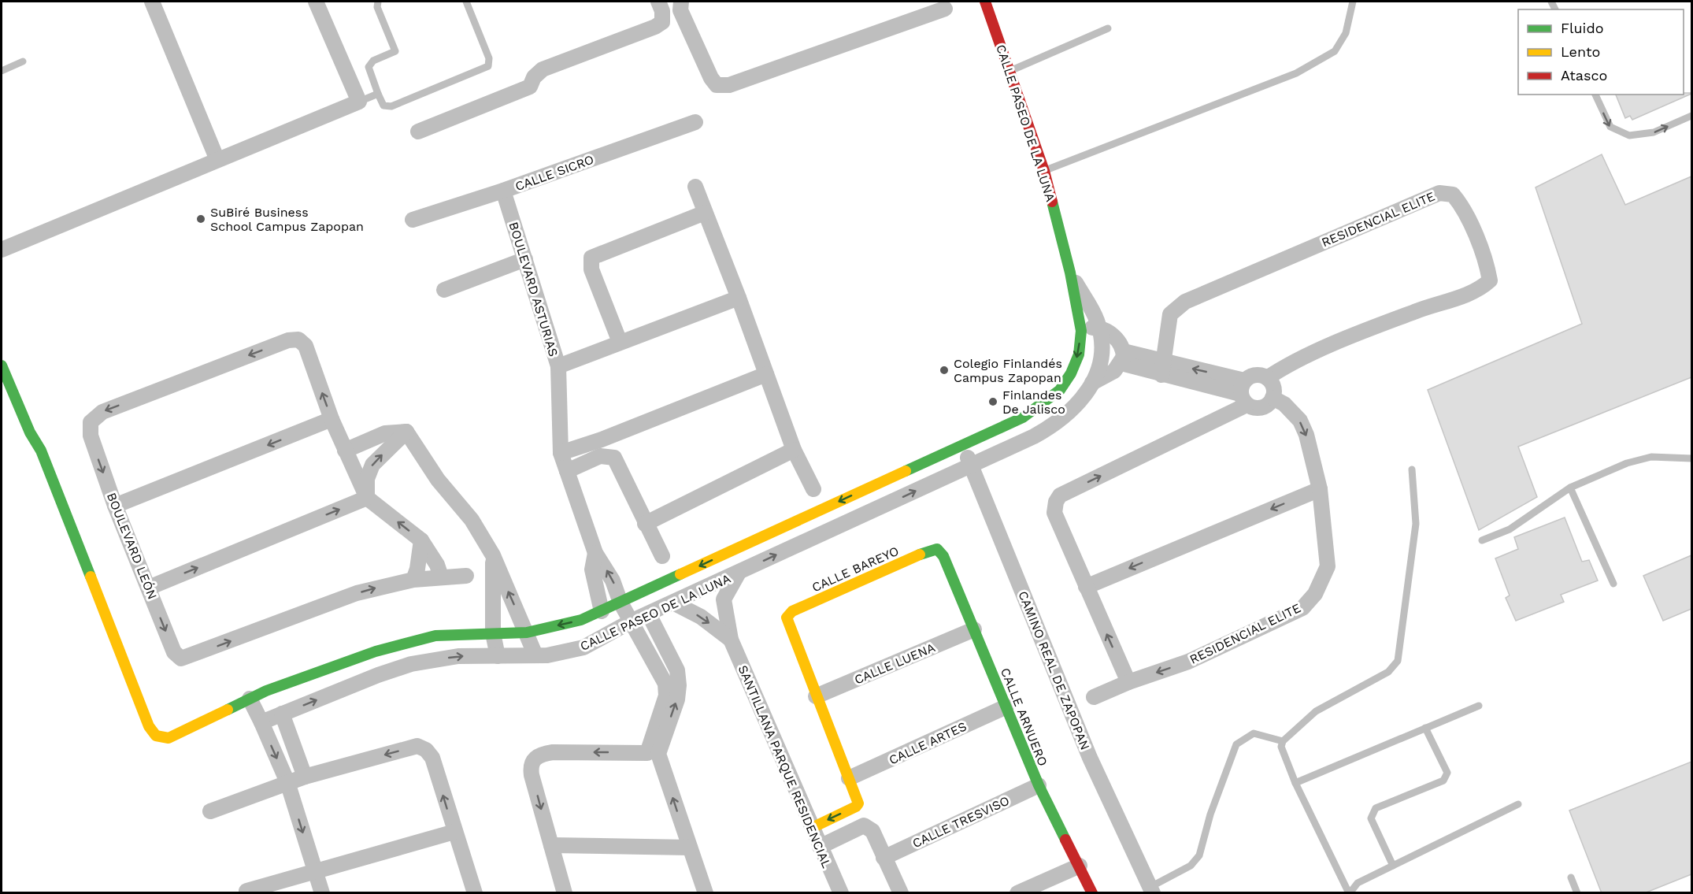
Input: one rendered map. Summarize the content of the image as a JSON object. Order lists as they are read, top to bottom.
{
  "streets": {
    "street": [
      "CALLE PASEO DE LA LUNA",
      "CALLE SICRO",
      "RESIDENCIAL ELITE",
      "BOULEVARD ASTURIAS",
      "BOULEVARD LEÓN",
      "CALLE BAREYO",
      "CALLE LUENA",
      "CAMINO REAL DE ZAPOPAN",
      "CALLE ARNUERO",
      "CALLE ARTES",
      "SANTILLANA PARQUE RESIDENCIAL",
      "CALLE TRESVISO"
    ]
  },
  "crossings": [
    ["CALLE PASEO DE LA LUNA", "BOULEVARD ASTURIAS"],
    ["CALLE PASEO DE LA LUNA", "CAMINO REAL DE ZAPOPAN"],
    ["CALLE SICRO", "BOULEVARD ASTURIAS"],
    ["CALLE BAREYO", "CALLE LUENA"],
    ["CALLE BAREYO", "CALLE ARNUERO"],
    ["CALLE LUENA", "CALLE ARNUERO"],
    ["CALLE ARNUERO", "CALLE ARTES"],
    ["CALLE ARNUERO", "CALLE TRESVISO"]
  ],
  "places": ["SuBiré Business School Campus Zapopan", "Colegio Finlandés Campus Zapopan", "Finlandes De Jalisco"],
  "legend": ["Fluido", "Lento", "Atasco"]
}
